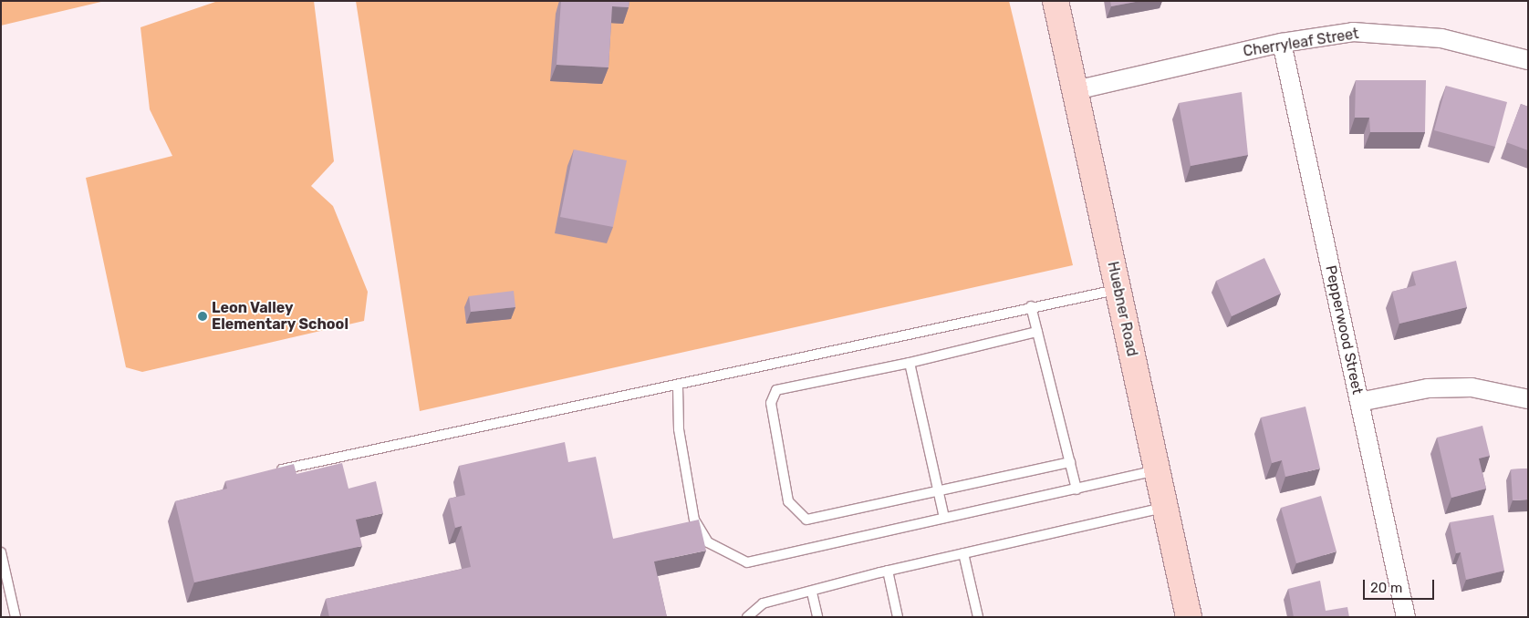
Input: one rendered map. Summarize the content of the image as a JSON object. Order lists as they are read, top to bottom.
{
  "streets": {
    "main road": ["Huebner Road"],
    "street": ["Cherryleaf Street", "Pepperwood Street"]
  },
  "crossings": [
    ["Cherryleaf Street", "Huebner Road"],
    ["Cherryleaf Street", "Pepperwood Street"]
  ],
  "places": ["Leon Valley Elementary School"],
  "scale_bar": "20 m"
}
